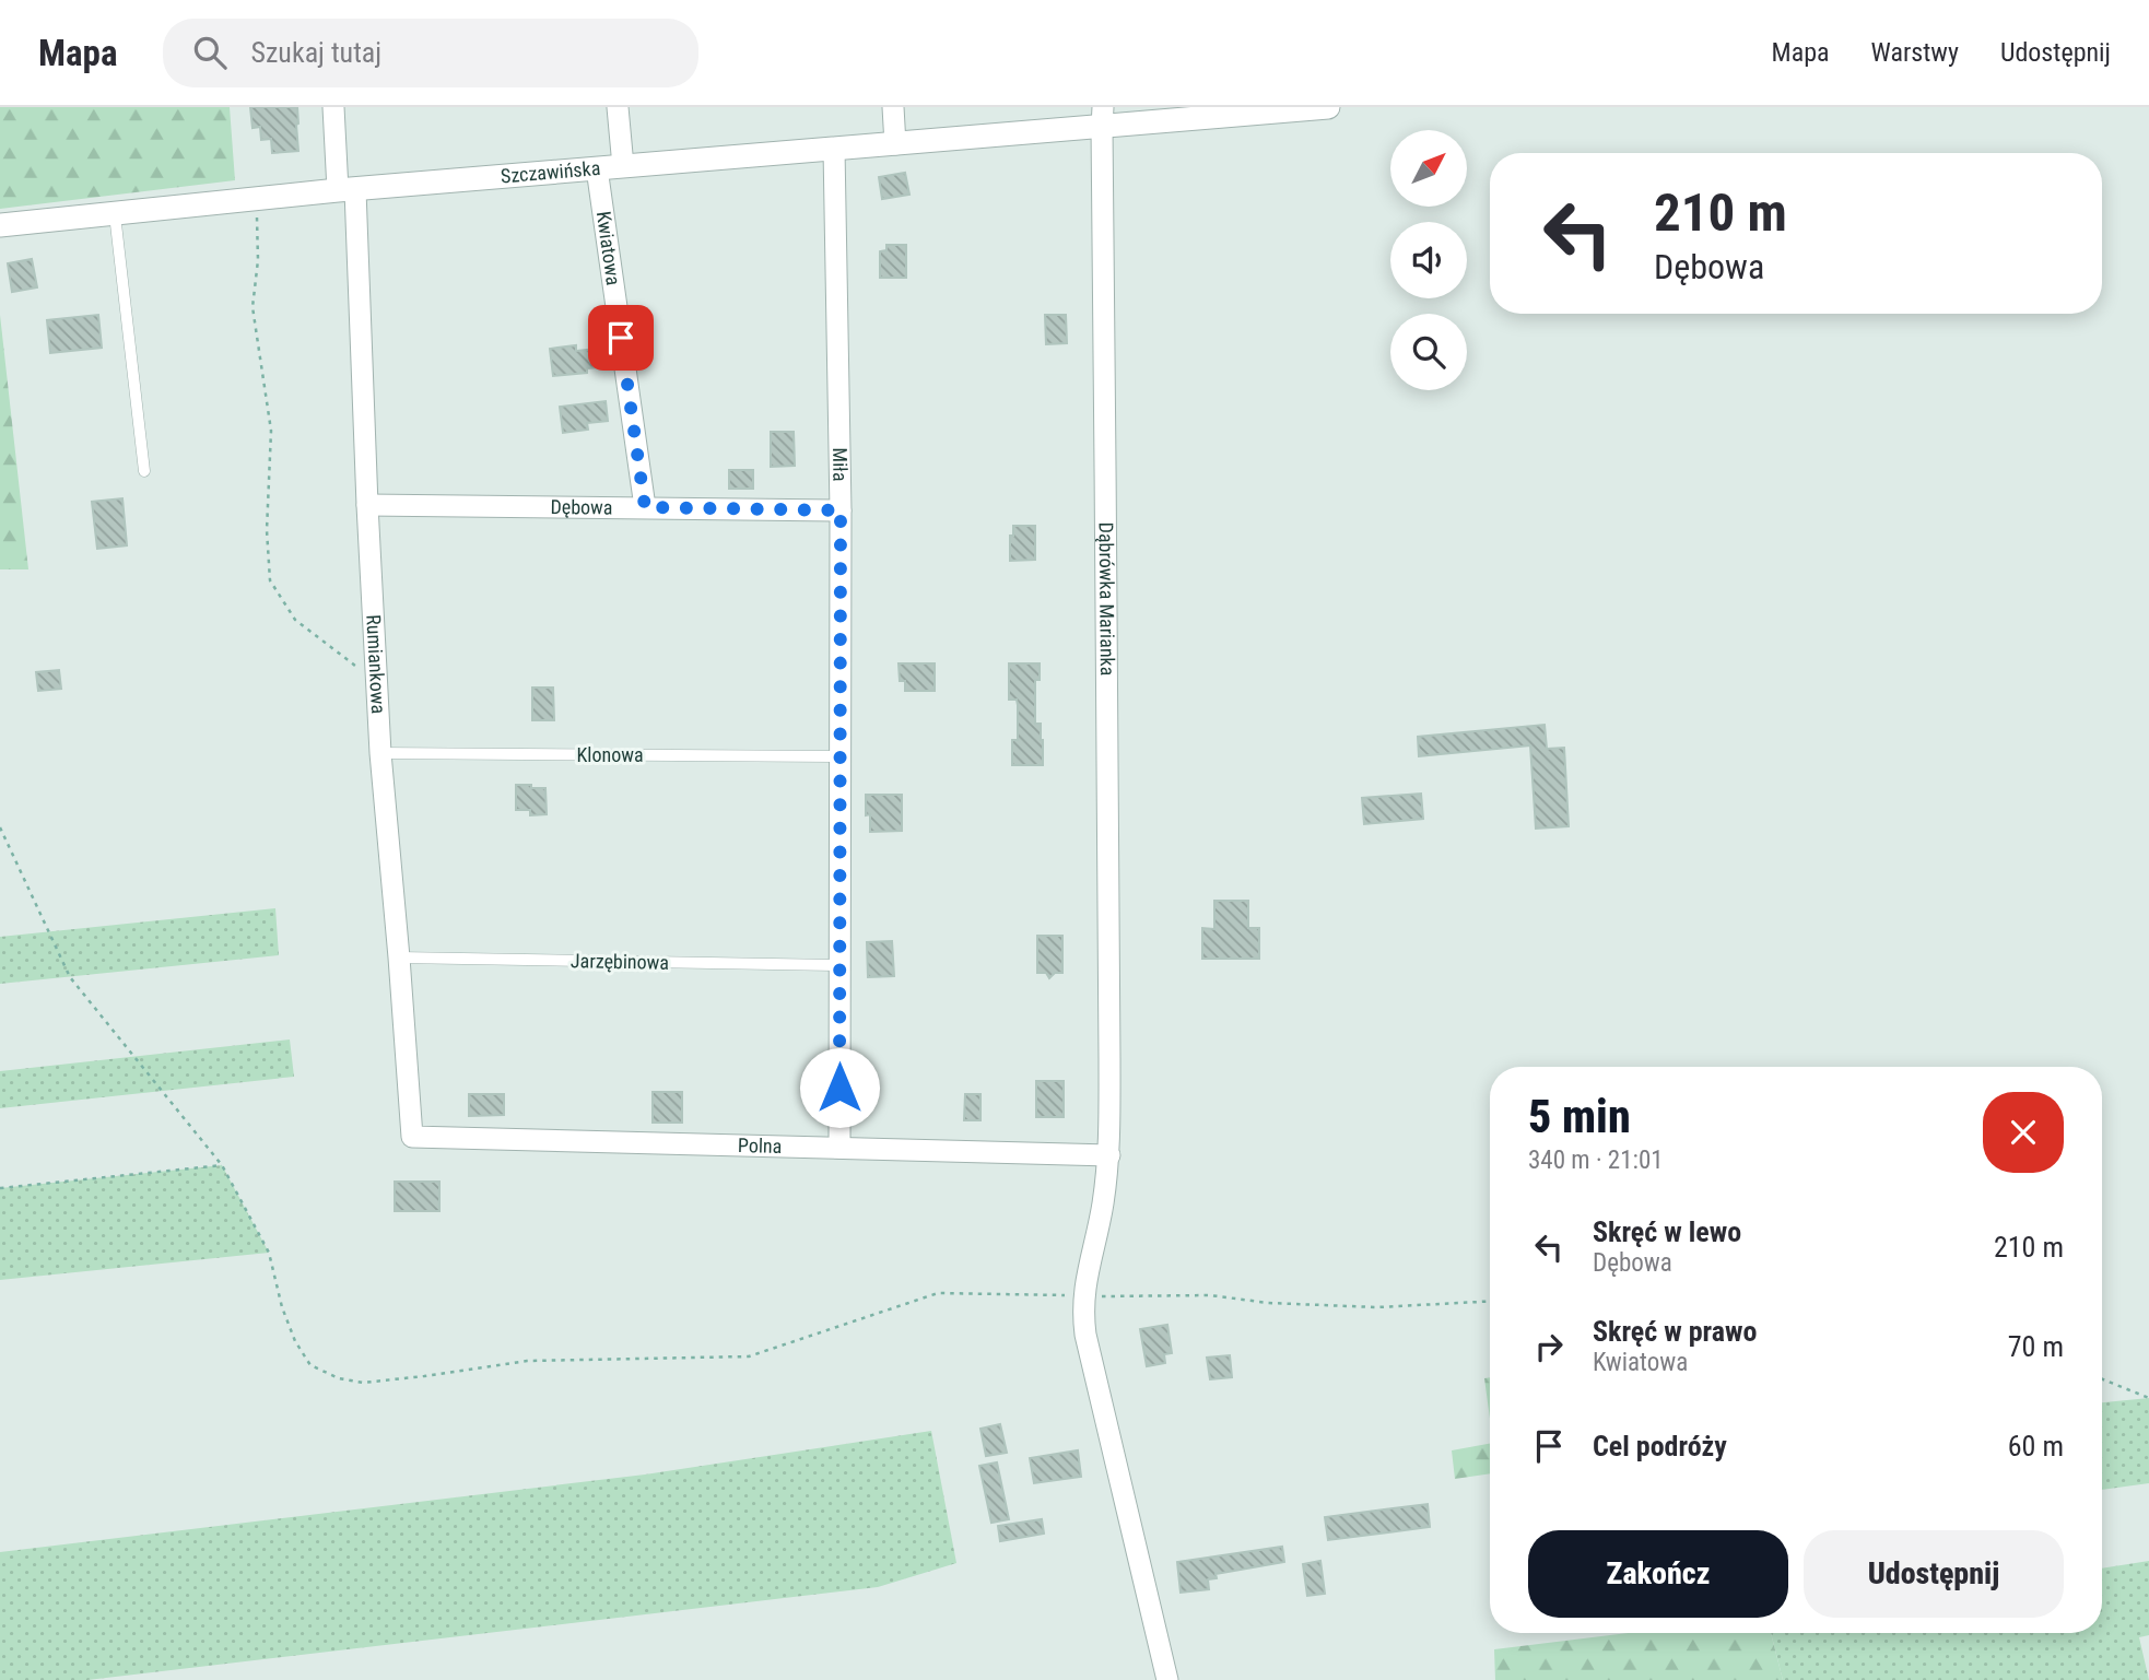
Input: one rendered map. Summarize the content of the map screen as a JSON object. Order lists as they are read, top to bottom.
{
  "streets": {
    "street": [
      "Szczawińska",
      "Kwiatowa",
      "Miła",
      "Dębowa",
      "Dąbrówka Marianka",
      "Rumiankowa",
      "Polna"
    ],
    "lane": ["Klonowa", "Jarzębinowa"]
  },
  "crossings": [
    ["Szczawińska", "Kwiatowa"],
    ["Szczawińska", "Miła"],
    ["Szczawińska", "Dąbrówka Marianka"],
    ["Szczawińska", "Rumiankowa"],
    ["Kwiatowa", "Dębowa"],
    ["Miła", "Dębowa"],
    ["Miła", "Klonowa"],
    ["Miła", "Jarzębinowa"],
    ["Miła", "Polna"],
    ["Dębowa", "Rumiankowa"],
    ["Dąbrówka Marianka", "Polna"],
    ["Rumiankowa", "Klonowa"],
    ["Rumiankowa", "Jarzębinowa"],
    ["Rumiankowa", "Polna"]
  ],
  "north": "top right",
  "page": {
    "header": "Mapa",
    "search": "Szukaj tutaj",
    "nav": ["Mapa", "Warstwy", "Udostępnij"],
    "turn": ["210 m", "Dębowa"],
    "heading": ["5 min", "340 m · 21:01"],
    "list": [
      {
        "name": "Skręć w lewo",
        "note": "Dębowa",
        "value": "210 m"
      },
      {
        "name": "Skręć w prawo",
        "note": "Kwiatowa",
        "value": "70 m"
      },
      {
        "name": "Cel podróży",
        "value": "60 m"
      }
    ],
    "buttons": ["Zakończ", "Udostępnij"]
  }
}
